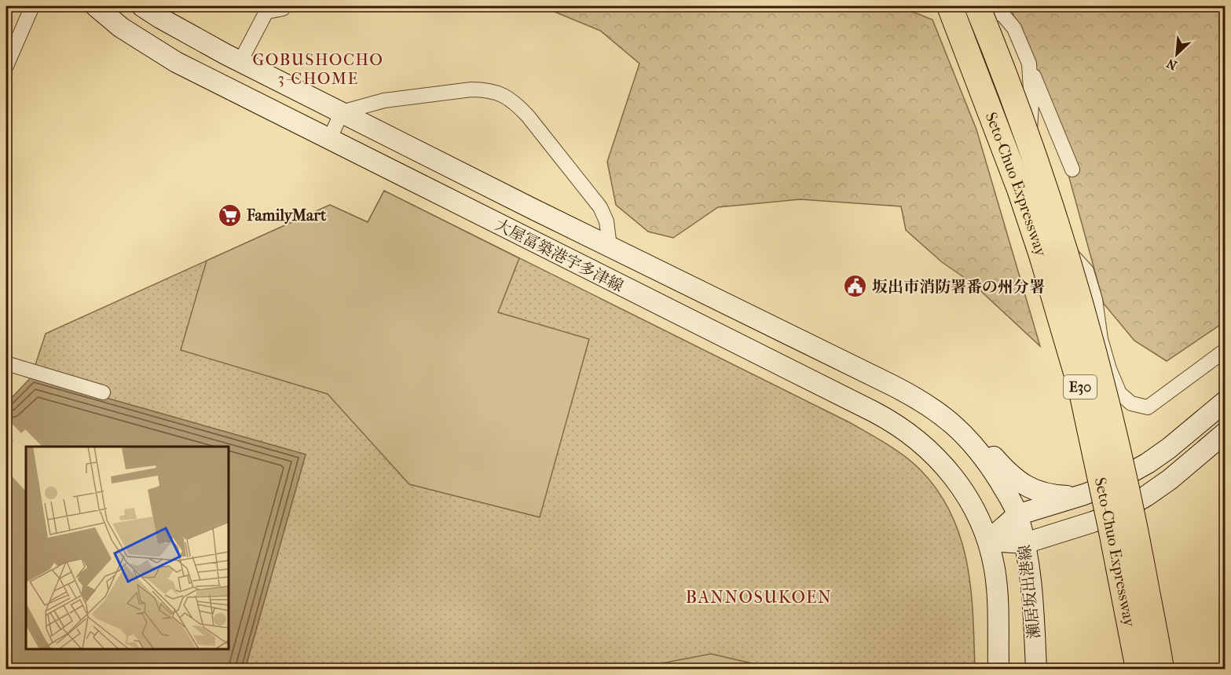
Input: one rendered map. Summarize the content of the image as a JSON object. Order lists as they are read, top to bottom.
{
  "streets": {
    "highway": ["Seto-Chuo Expressway", "E30"],
    "main road": ["大屋冨築港宇多津線", "瀬居坂出港線"]
  },
  "crossings": [
    ["大屋冨築港宇多津線", "瀬居坂出港線"]
  ],
  "districts": ["GOBUSHOCHO 3-CHOME", "BANNOSUKOEN"],
  "places": {
    "supermarket": ["FamilyMart"],
    "public building": ["坂出市消防署番の州分署"]
  },
  "north": "bottom left"
}
